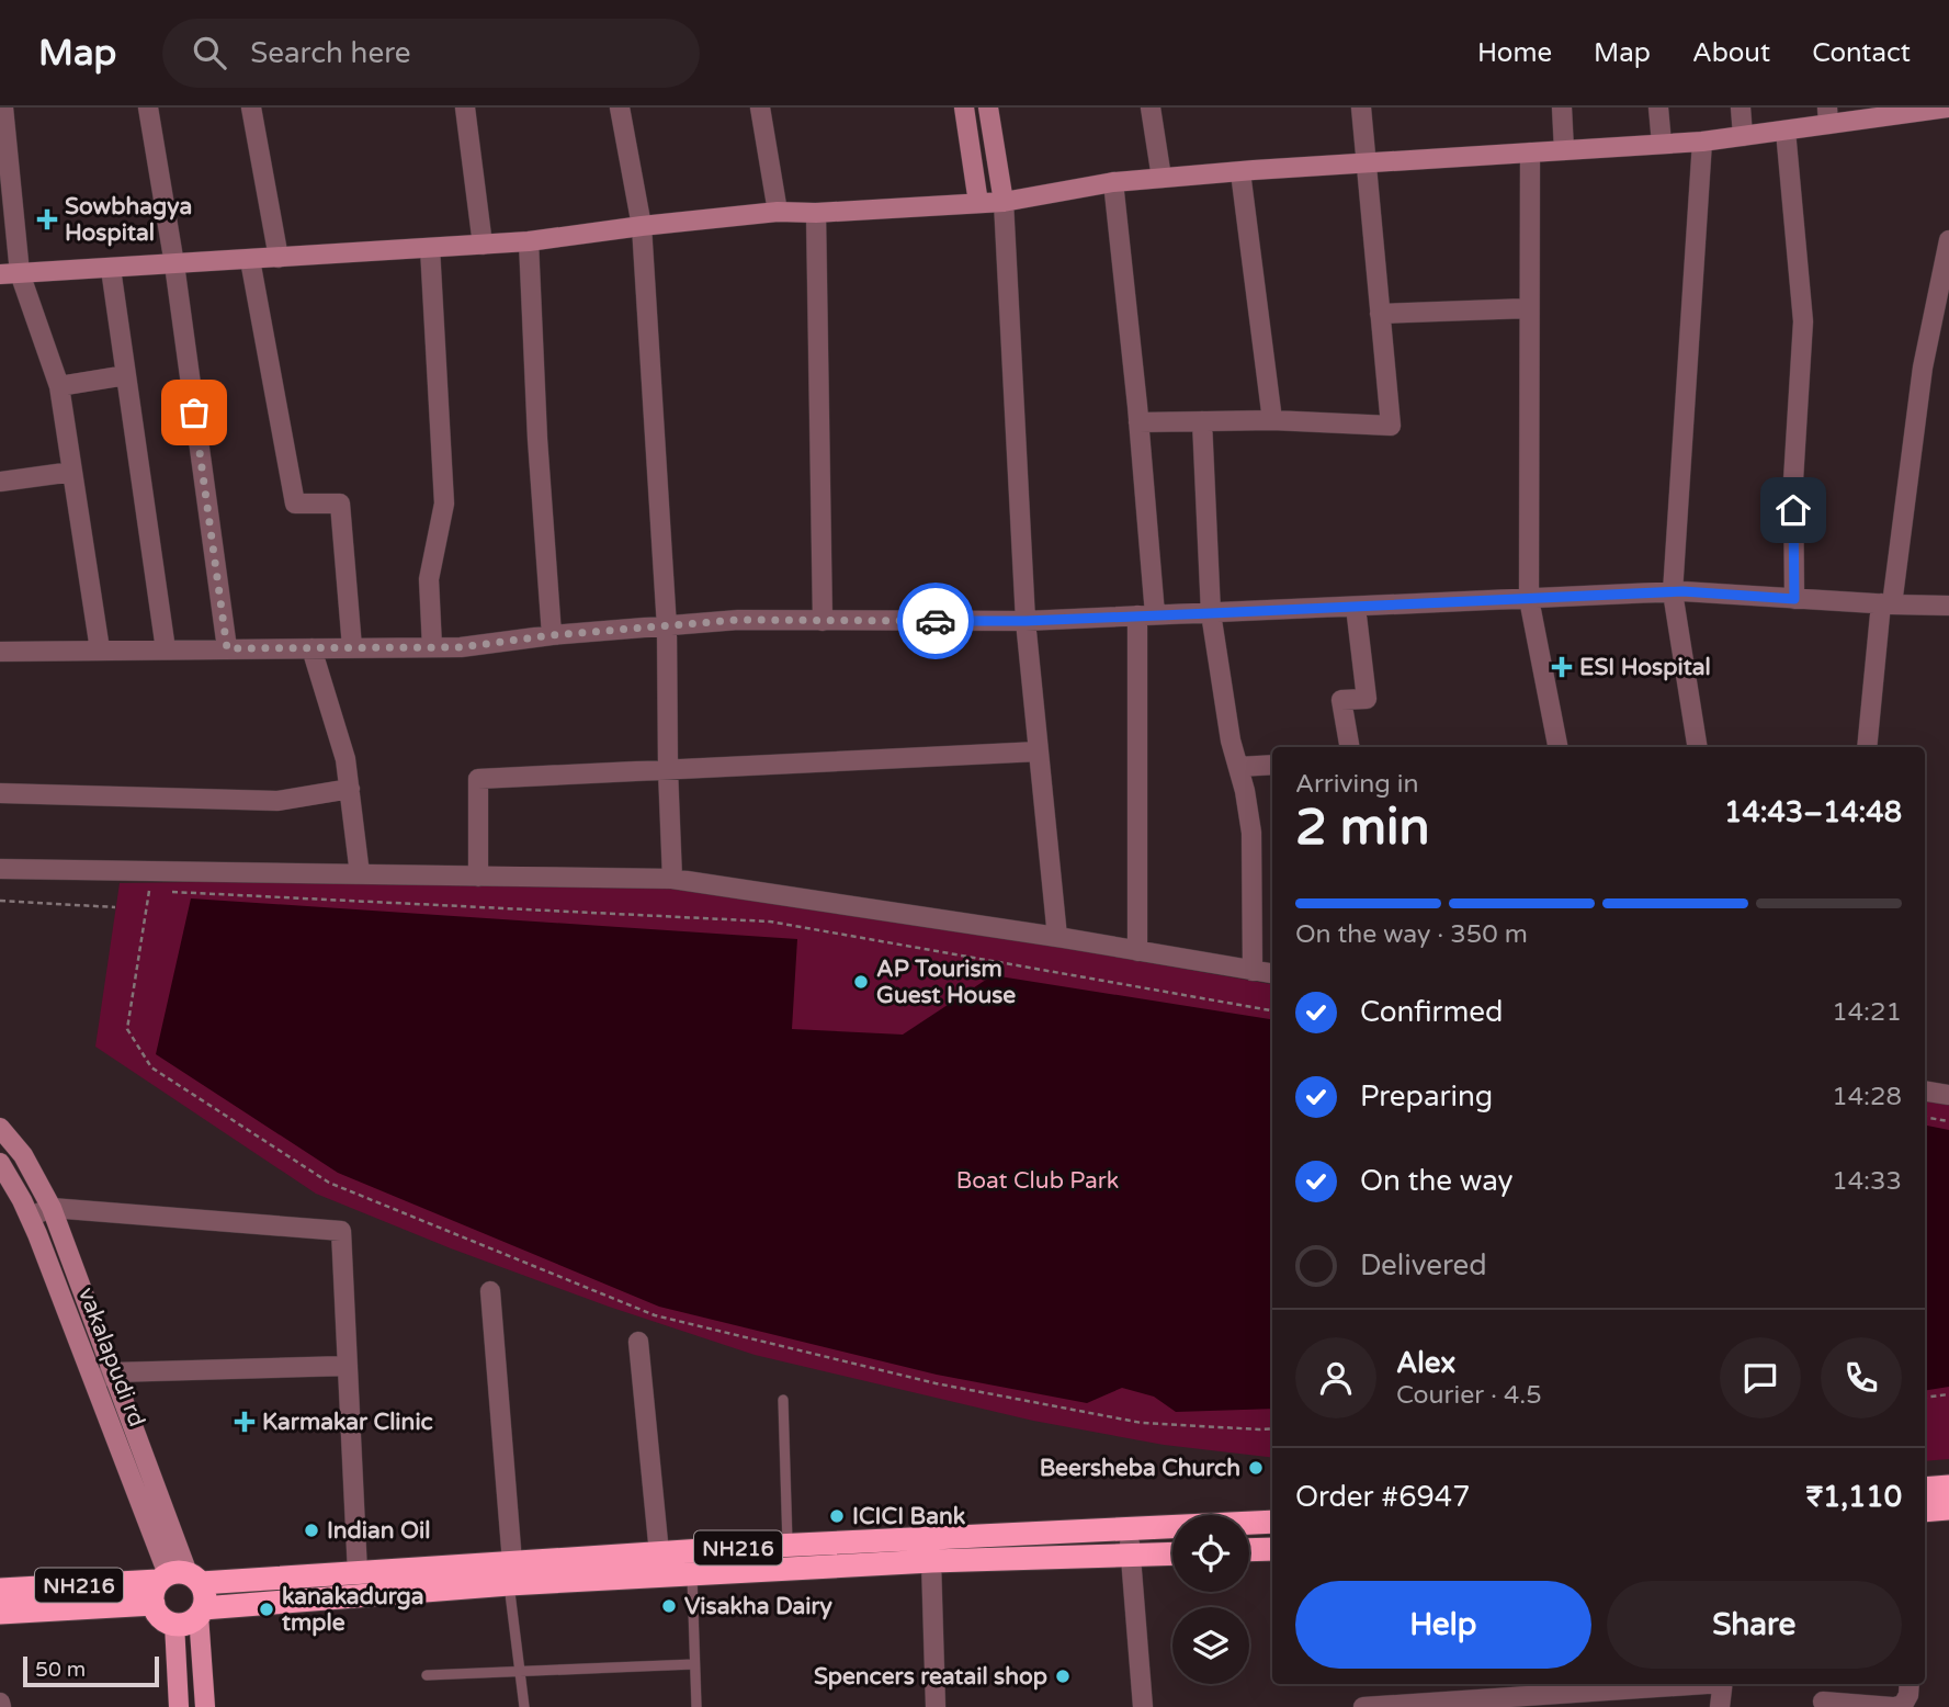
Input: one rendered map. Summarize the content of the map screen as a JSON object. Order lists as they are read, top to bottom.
{
  "streets": {
    "highway": ["NH216"],
    "street": ["vakalapudi rd"]
  },
  "crossings": [
    ["vakalapudi rd", "NH216"]
  ],
  "parks": ["Boat Club Park"],
  "places": {
    "health": ["Sowbhagya Hospital", "ESI Hospital", "Karmakar Clinic"],
    "other": [
      "AP Tourism Guest House",
      "Beersheba Church",
      "ICICI Bank",
      "Indian Oil",
      "Visakha Dairy",
      "kanakadurga tmple",
      "Spencers reatail shop"
    ]
  },
  "scale_bar": "50 m",
  "page": {
    "header": "Map",
    "search": "Search here",
    "nav": [
      "Home",
      "Map",
      "About",
      "Contact"
    ],
    "heading": ["2 min", "Arriving in", "14:43–14:48"],
    "panel": [
      "Alex",
      "Courier · 4.5",
      "Order #6947",
      "₹1,110"
    ],
    "bar": "On the way · 350 m",
    "list": [
      ["Confirmed", "14:21"],
      ["Preparing", "14:28"],
      ["On the way", "14:33"],
      "Delivered"
    ],
    "buttons": ["Help", "Share"],
    "scale": "50 m"
  }
}
